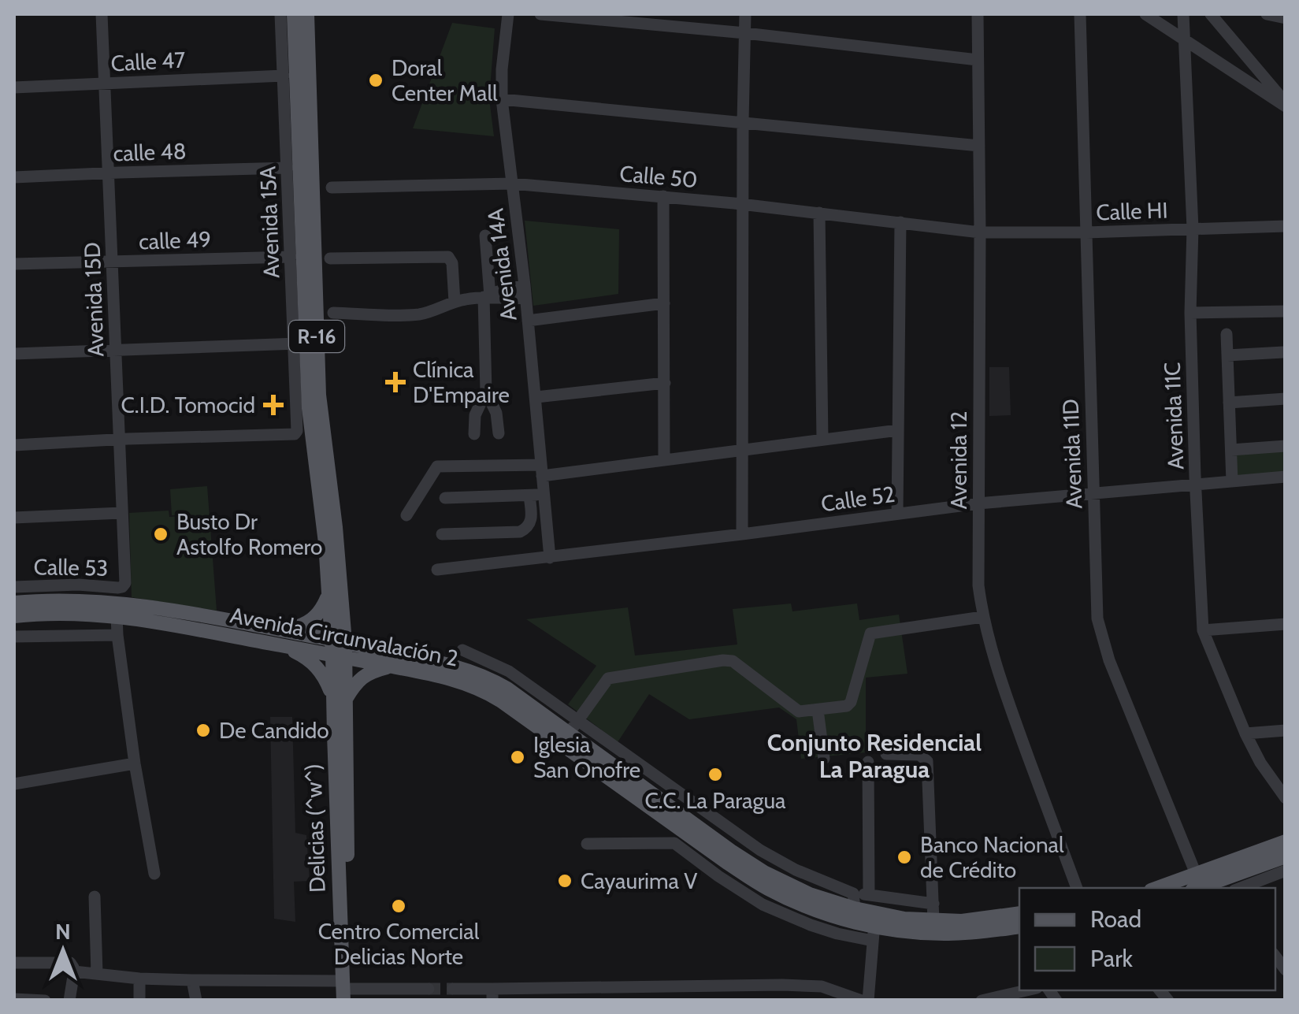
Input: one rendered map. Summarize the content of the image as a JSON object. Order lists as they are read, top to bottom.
{
  "streets": {
    "main road": ["R-16", "Avenida Circunvalación 2", "Delicias (^w^)"],
    "street": [
      "Calle 47",
      "calle 48",
      "Calle 50",
      "Calle HI",
      "Avenida 15A",
      "calle 49",
      "Avenida 14A",
      "Avenida 15D",
      "Avenida 11C",
      "Avenida 11D",
      "Avenida 12",
      "Calle 52",
      "Calle 53"
    ]
  },
  "crossings": [
    ["Calle 47", "Avenida 15A"],
    ["Calle 47", "Avenida 15D"],
    ["calle 48", "Avenida 15A"],
    ["calle 48", "Avenida 15D"],
    ["Calle 50", "Calle HI"],
    ["Calle 50", "Avenida 14A"],
    ["Calle 50", "Avenida 12"],
    ["Calle HI", "Avenida 11C"],
    ["Calle HI", "Avenida 11D"],
    ["Calle HI", "Avenida 12"],
    ["Avenida 15A", "calle 49"],
    ["Avenida 15A", "Avenida 15D"],
    ["Avenida 15A", "R-16"],
    ["calle 49", "Avenida 15D"],
    ["Avenida 14A", "Calle 52"],
    ["Avenida 15D", "Calle 53"],
    ["R-16", "Avenida Circunvalación 2"],
    ["R-16", "Delicias (^w^)"],
    ["Avenida 11C", "Calle 52"],
    ["Avenida 11D", "Calle 52"],
    ["Avenida 12", "Calle 52"],
    ["Avenida Circunvalación 2", "Delicias (^w^)"]
  ],
  "districts": ["Conjunto Residencial La Paragua"],
  "places": {
    "other": [
      "Doral Center Mall",
      "Busto Dr Astolfo Romero",
      "De Candido",
      "Iglesia San Onofre",
      "C.C. La Paragua",
      "Banco Nacional de Crédito",
      "Cayaurima V",
      "Centro Comercial Delicias Norte"
    ],
    "health": ["Clínica D'Empaire", "C.I.D. Tomocid"]
  },
  "legend": ["Road", "Park"],
  "north": "top"
}
